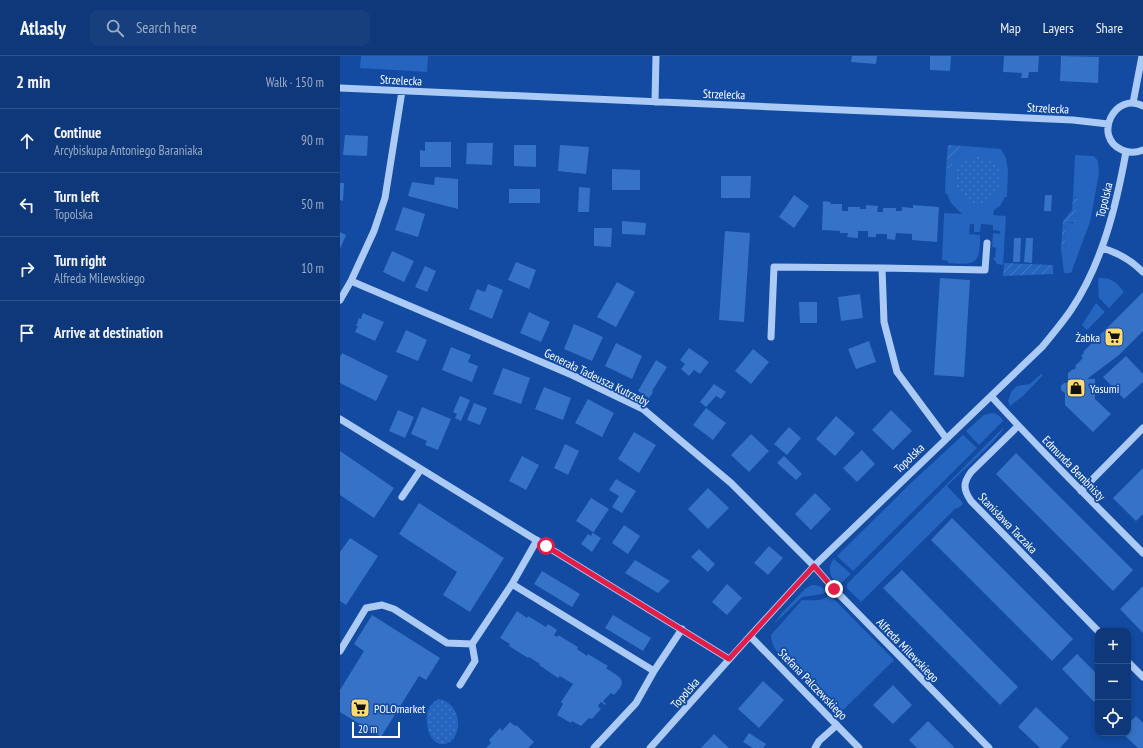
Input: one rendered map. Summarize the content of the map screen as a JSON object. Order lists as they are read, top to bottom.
{
  "streets": {
    "street": [
      "Strzelecka",
      "Topolska",
      "Generała Tadeusza Kutrzeby",
      "Edmunda Bembnisty",
      "Stanisława Taczaka",
      "Alfreda Milewskiego",
      "Stefana Palczewskiego"
    ]
  },
  "crossings": [
    ["Topolska", "Generała Tadeusza Kutrzeby"],
    ["Topolska", "Edmunda Bembnisty"],
    ["Topolska", "Alfreda Milewskiego"],
    ["Topolska", "Stefana Palczewskiego"],
    ["Generała Tadeusza Kutrzeby", "Alfreda Milewskiego"],
    ["Edmunda Bembnisty", "Stanisława Taczaka"]
  ],
  "places": {
    "supermarket": ["Żabka", "POLOmarket"],
    "shop": ["Yasumi"]
  },
  "scale_bar": "20 m",
  "page": {
    "header": "Atlasly",
    "search": "Search here",
    "nav": ["Map", "Layers", "Share"],
    "heading": ["2 min", "Walk · 150 m"],
    "list": [
      ["Continue", "Arcybiskupa Antoniego Baraniaka", "90 m"],
      ["Turn left", "Topolska", "50 m"],
      ["Turn right", "Alfreda Milewskiego", "10 m"],
      "Arrive at destination"
    ],
    "map_buttons": ["+", "−"],
    "scale": "20 m"
  }
}
